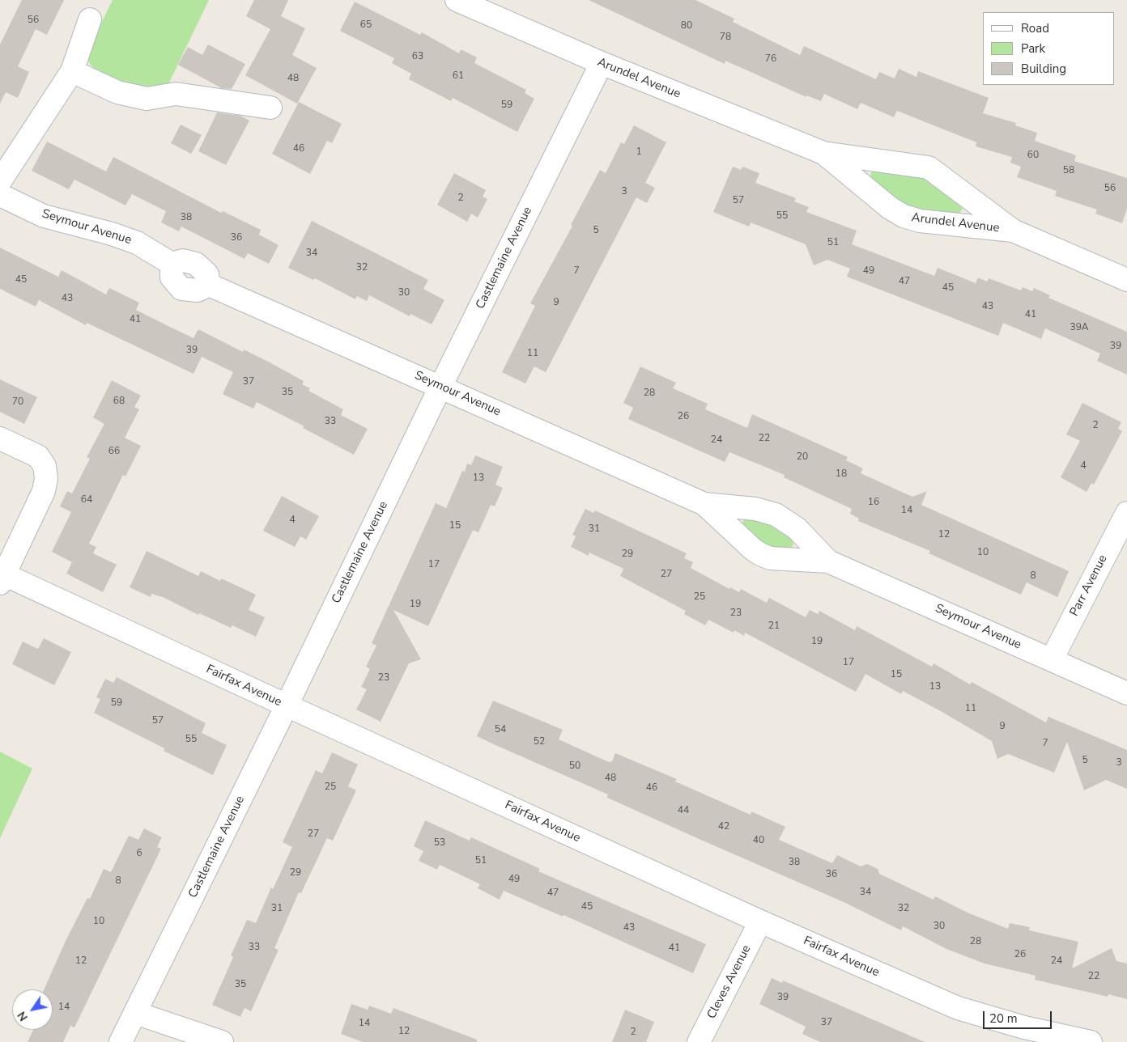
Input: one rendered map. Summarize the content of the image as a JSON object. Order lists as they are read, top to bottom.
{
  "streets": {
    "street": [
      "Arundel Avenue",
      "Seymour Avenue",
      "Castlemaine Avenue",
      "Parr Avenue",
      "Fairfax Avenue",
      "Cleves Avenue"
    ]
  },
  "crossings": [
    ["Arundel Avenue", "Castlemaine Avenue"],
    ["Seymour Avenue", "Castlemaine Avenue"],
    ["Seymour Avenue", "Parr Avenue"],
    ["Castlemaine Avenue", "Fairfax Avenue"],
    ["Fairfax Avenue", "Cleves Avenue"]
  ],
  "house_numbers": [
    "56",
    "65",
    "80",
    "78",
    "63",
    "76",
    "61",
    "48",
    "59",
    "46",
    "1",
    "60",
    "58",
    "56",
    "3",
    "2",
    "57",
    "55",
    "38",
    "5",
    "36",
    "51",
    "34",
    "32",
    "7",
    "49",
    "45",
    "47",
    "45",
    "30",
    "43",
    "9",
    "43",
    "41",
    "41",
    "39A",
    "39",
    "39",
    "11",
    "37",
    "35",
    "28",
    "68",
    "70",
    "26",
    "33",
    "2",
    "22",
    "24",
    "66",
    "20",
    "4",
    "18",
    "13",
    "64",
    "16",
    "14",
    "4",
    "15",
    "31",
    "12",
    "10",
    "29",
    "17",
    "27",
    "8",
    "25",
    "19",
    "23",
    "21",
    "19",
    "17",
    "15",
    "23",
    "13",
    "59",
    "11",
    "57",
    "9",
    "54",
    "55",
    "52",
    "7",
    "5",
    "3",
    "50",
    "48",
    "25",
    "46",
    "44",
    "42",
    "27",
    "40",
    "53",
    "6",
    "51",
    "38",
    "29",
    "36",
    "49",
    "8",
    "34",
    "47",
    "45",
    "31",
    "32",
    "10",
    "30",
    "43",
    "28",
    "33",
    "41",
    "26",
    "12",
    "24",
    "22",
    "35",
    "39",
    "14",
    "37",
    "14",
    "12",
    "2"
  ],
  "legend": ["Road", "Park", "Building"],
  "scale_bar": "20 m",
  "north": "bottom left"
}
